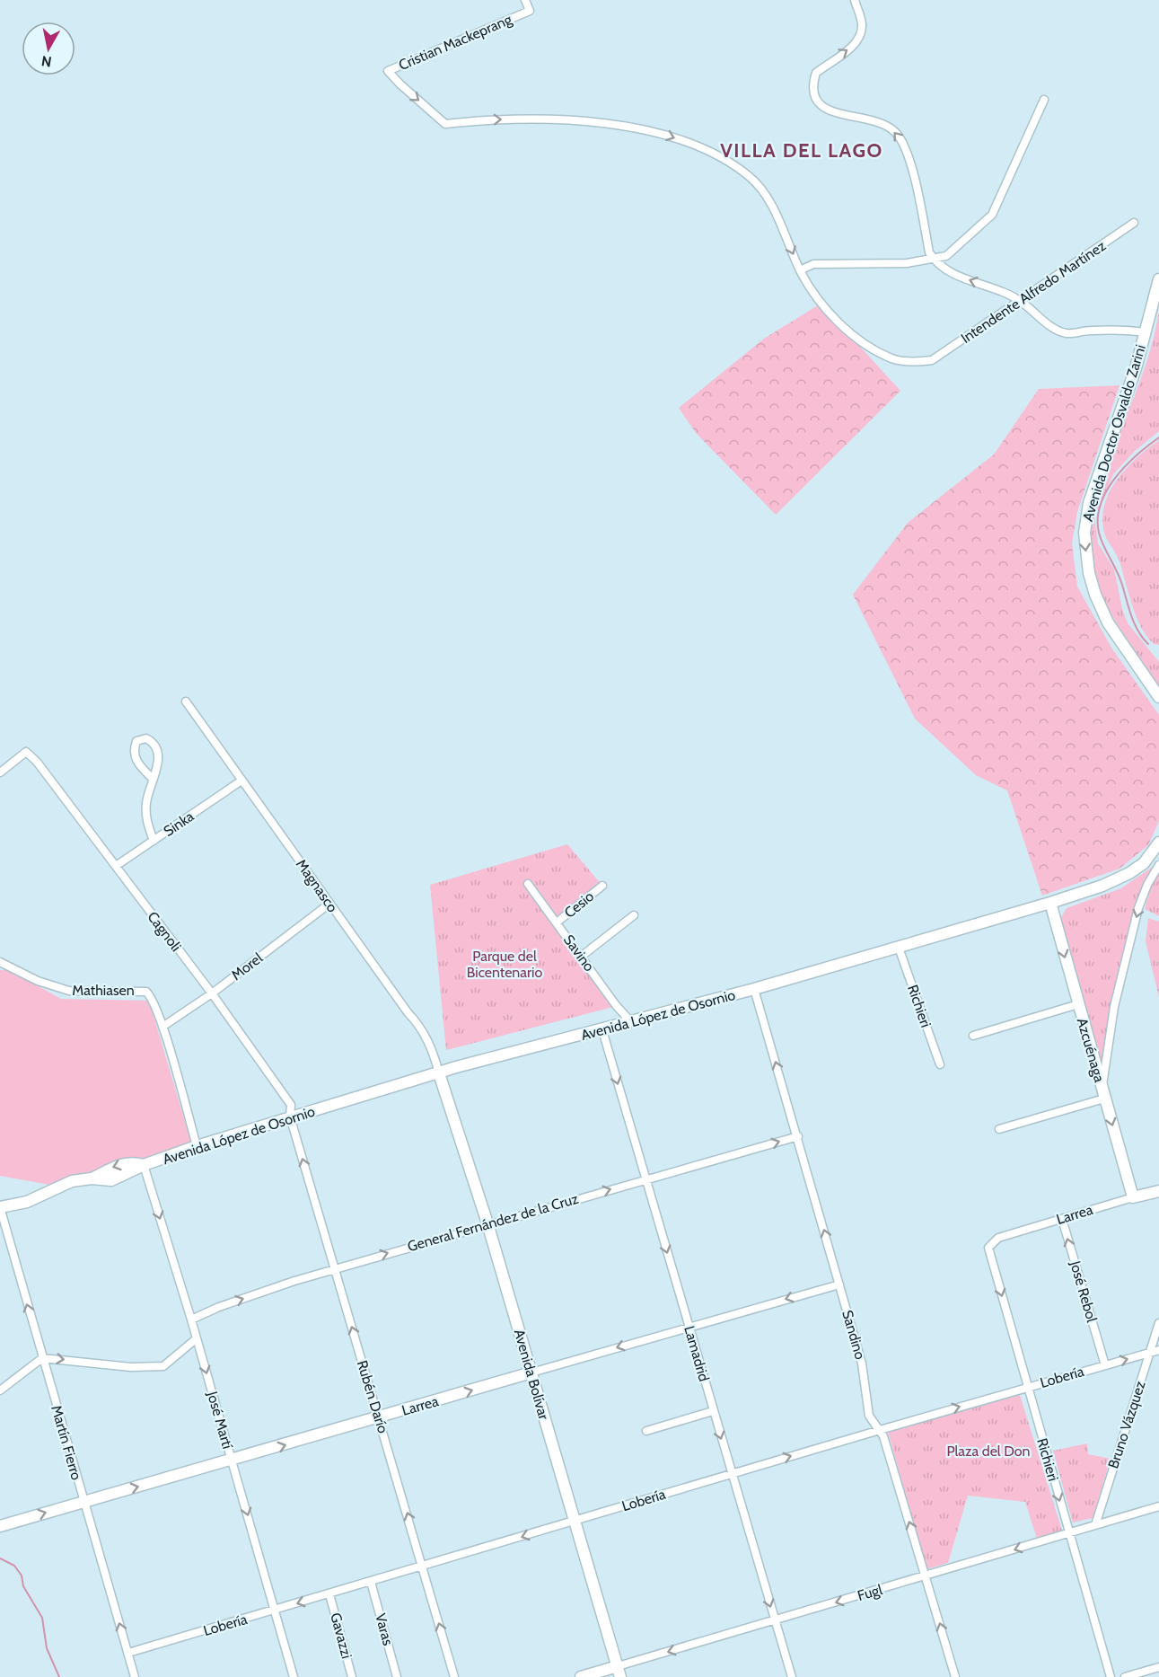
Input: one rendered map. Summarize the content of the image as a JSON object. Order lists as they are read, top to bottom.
{
  "streets": {
    "main road": [
      "Avenida Doctor Osvaldo Zarini",
      "Avenida López de Osornio",
      "Azcuénaga",
      "Larrea",
      "Avenida Bolívar",
      "Fugl"
    ],
    "street": [
      "Cristian Mackeprang",
      "Intendente Alfredo Martínez",
      "Sinka",
      "Magnasco",
      "Cesio",
      "Cagnoli",
      "Savino",
      "Morel",
      "Mathiasen",
      "Richieri",
      "General Fernández de la Cruz",
      "José Rebol",
      "Sandino",
      "Lamadrid",
      "Lobería",
      "Rubén Darío",
      "José Martí",
      "Bruno Vázquez",
      "Martín Fierro",
      "Varas",
      "Gavazzi"
    ]
  },
  "crossings": [
    ["Cristian Mackeprang", "Intendente Alfredo Martínez"],
    ["Sinka", "Magnasco"],
    ["Sinka", "Cagnoli"],
    ["Magnasco", "Morel"],
    ["Magnasco", "Avenida López de Osornio"],
    ["Magnasco", "Avenida Bolívar"],
    ["Cesio", "Savino"],
    ["Cagnoli", "Morel"],
    ["Cagnoli", "Avenida López de Osornio"],
    ["Cagnoli", "Rubén Darío"],
    ["Savino", "Avenida López de Osornio"],
    ["Morel", "Mathiasen"],
    ["Mathiasen", "Avenida López de Osornio"],
    ["Richieri", "Avenida López de Osornio"],
    ["Richieri", "Larrea"],
    ["Richieri", "Lobería"],
    ["Richieri", "Fugl"],
    ["Avenida López de Osornio", "Azcuénaga"],
    ["Avenida López de Osornio", "Sandino"],
    ["Avenida López de Osornio", "Lamadrid"],
    ["Avenida López de Osornio", "Avenida Bolívar"],
    ["Avenida López de Osornio", "Rubén Darío"],
    ["Avenida López de Osornio", "José Martí"],
    ["Avenida López de Osornio", "Martín Fierro"],
    ["Azcuénaga", "Larrea"],
    ["Larrea", "José Rebol"],
    ["Larrea", "Sandino"],
    ["Larrea", "Lamadrid"],
    ["Larrea", "Avenida Bolívar"],
    ["Larrea", "Rubén Darío"],
    ["Larrea", "José Martí"],
    ["Larrea", "Martín Fierro"],
    ["General Fernández de la Cruz", "Sandino"],
    ["General Fernández de la Cruz", "Lamadrid"],
    ["General Fernández de la Cruz", "Avenida Bolívar"],
    ["General Fernández de la Cruz", "Rubén Darío"],
    ["General Fernández de la Cruz", "José Martí"],
    ["José Rebol", "Lobería"],
    ["Sandino", "Lobería"],
    ["Sandino", "Fugl"],
    ["Lamadrid", "Lobería"],
    ["Lamadrid", "Fugl"],
    ["Avenida Bolívar", "Lobería"],
    ["Avenida Bolívar", "Fugl"],
    ["Lobería", "Rubén Darío"],
    ["Lobería", "José Martí"],
    ["Lobería", "Bruno Vázquez"],
    ["Lobería", "Martín Fierro"],
    ["Lobería", "Varas"],
    ["Lobería", "Gavazzi"],
    ["Bruno Vázquez", "Fugl"]
  ],
  "one_way": [
    "Avenida Doctor Osvaldo Zarini",
    "Richieri",
    "Azcuénaga",
    "General Fernández de la Cruz",
    "José Rebol",
    "Sandino",
    "Lamadrid",
    "Rubén Darío",
    "José Martí",
    "Martín Fierro",
    "Fugl"
  ],
  "districts": ["VILLA DEL LAGO"],
  "parks": ["Parque del Bicentenario", "Plaza del Don"],
  "north": "bottom"
}
